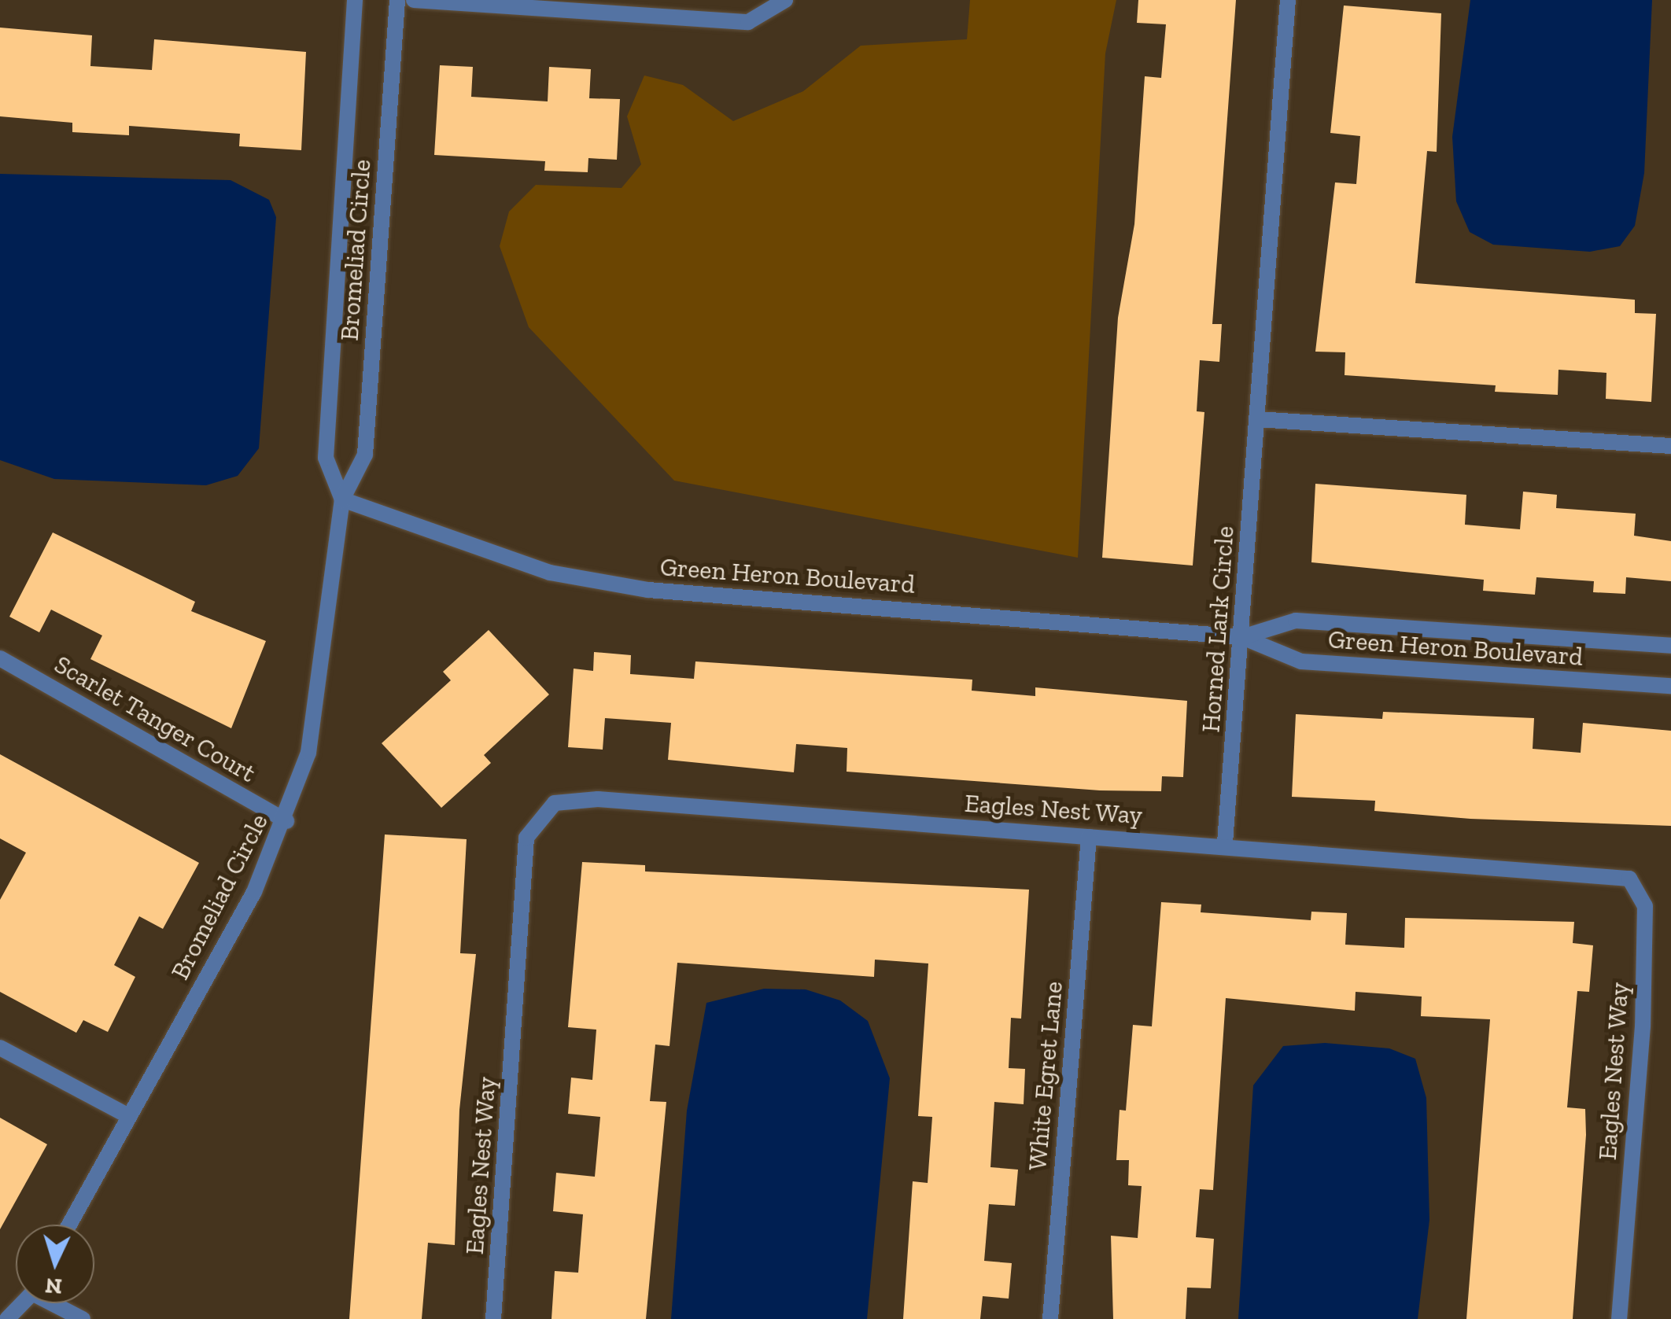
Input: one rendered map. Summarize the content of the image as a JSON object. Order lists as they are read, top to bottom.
{
  "streets": {
    "street": [
      "Bromeliad Circle",
      "Green Heron Boulevard",
      "Horned Lark Circle",
      "Scarlet Tanger Court",
      "Eagles Nest Way",
      "White Egret Lane"
    ]
  },
  "crossings": [
    ["Bromeliad Circle", "Green Heron Boulevard"],
    ["Bromeliad Circle", "Scarlet Tanger Court"],
    ["Green Heron Boulevard", "Horned Lark Circle"],
    ["Horned Lark Circle", "Eagles Nest Way"],
    ["Eagles Nest Way", "White Egret Lane"]
  ],
  "north": "bottom"
}
